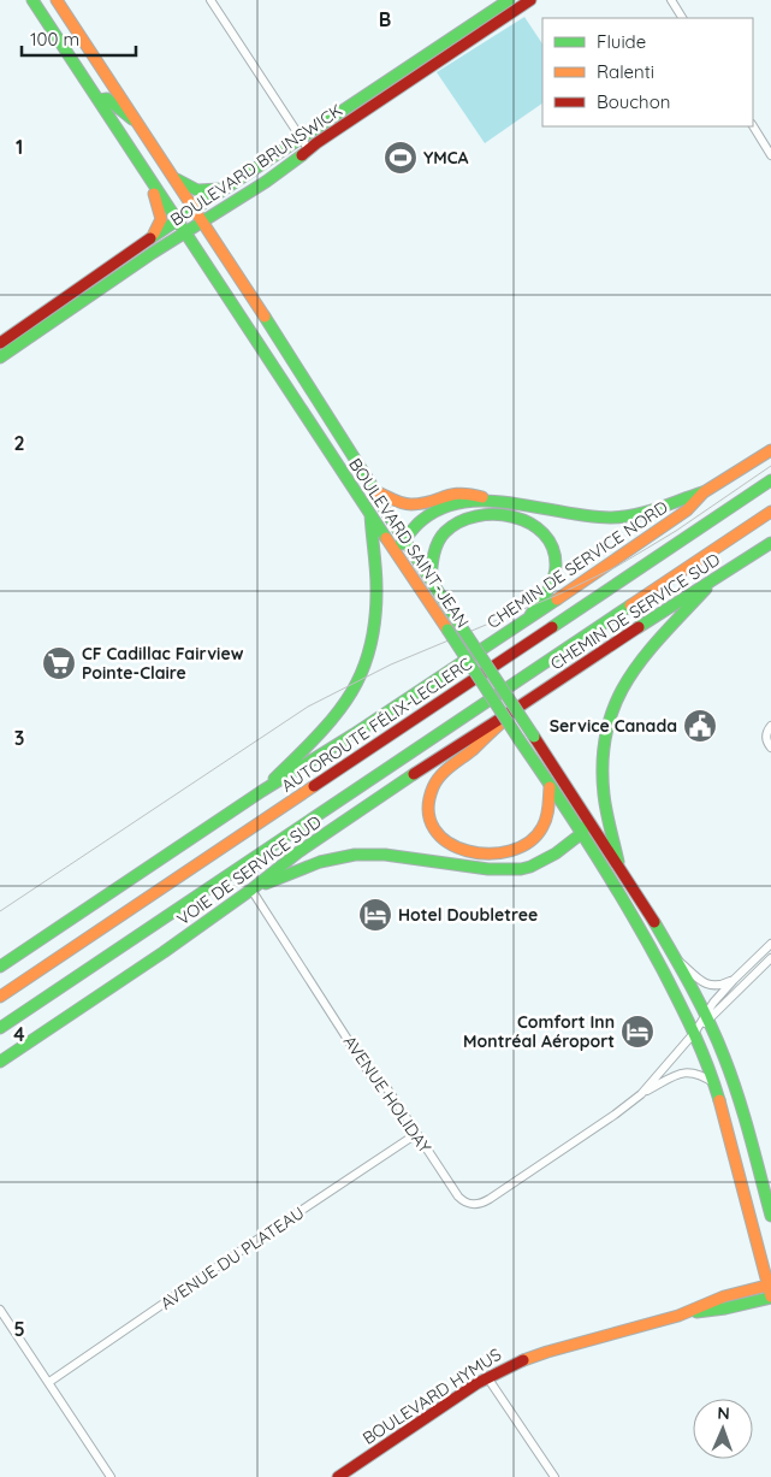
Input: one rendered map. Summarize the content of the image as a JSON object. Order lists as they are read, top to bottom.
{
  "streets": {
    "main road": [
      "BOULEVARD BRUNSWICK",
      "BOULEVARD SAINT-JEAN",
      "CHEMIN DE SERVICE NORD",
      "CHEMIN DE SERVICE SUD",
      "AUTOROUTE FÉLIX-LECLERC",
      "VOIE DE SERVICE SUD",
      "BOULEVARD HYMUS"
    ],
    "street": ["AVENUE HOLIDAY", "AVENUE DU PLATEAU"]
  },
  "crossings": [
    ["BOULEVARD BRUNSWICK", "BOULEVARD SAINT-JEAN"],
    ["BOULEVARD SAINT-JEAN", "AVENUE HOLIDAY"],
    ["BOULEVARD SAINT-JEAN", "BOULEVARD HYMUS"],
    ["CHEMIN DE SERVICE SUD", "VOIE DE SERVICE SUD"],
    ["VOIE DE SERVICE SUD", "AVENUE HOLIDAY"],
    ["AVENUE HOLIDAY", "AVENUE DU PLATEAU"]
  ],
  "places": {
    "sports": ["YMCA"],
    "supermarket": ["CF Cadillac Fairview Pointe-Claire"],
    "public building": ["Service Canada"],
    "hotel": ["Hotel Doubletree", "Comfort Inn Montréal Aéroport"]
  },
  "legend": ["Fluide", "Ralenti", "Bouchon"],
  "scale_bar": "100 m",
  "north": "top",
  "grid": {
    "columns": ["B"],
    "rows": [
      "1",
      "2",
      "3",
      "4",
      "5"
    ]
  }
}
